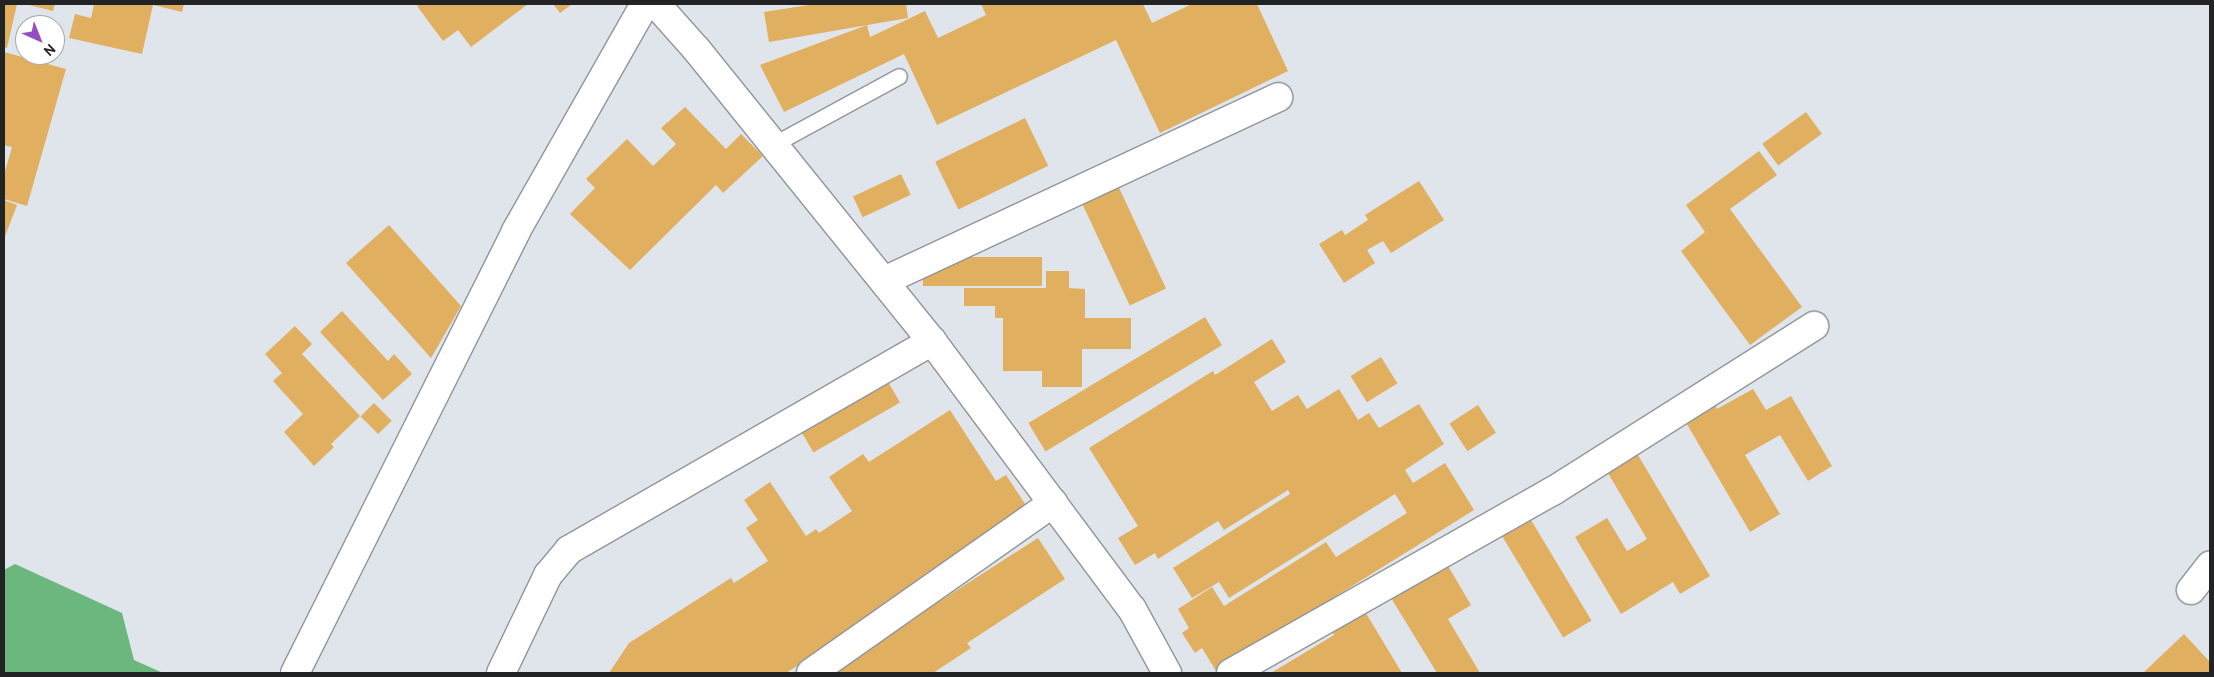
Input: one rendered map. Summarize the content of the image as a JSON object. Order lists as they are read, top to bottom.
{
  "north": "bottom right"
}
